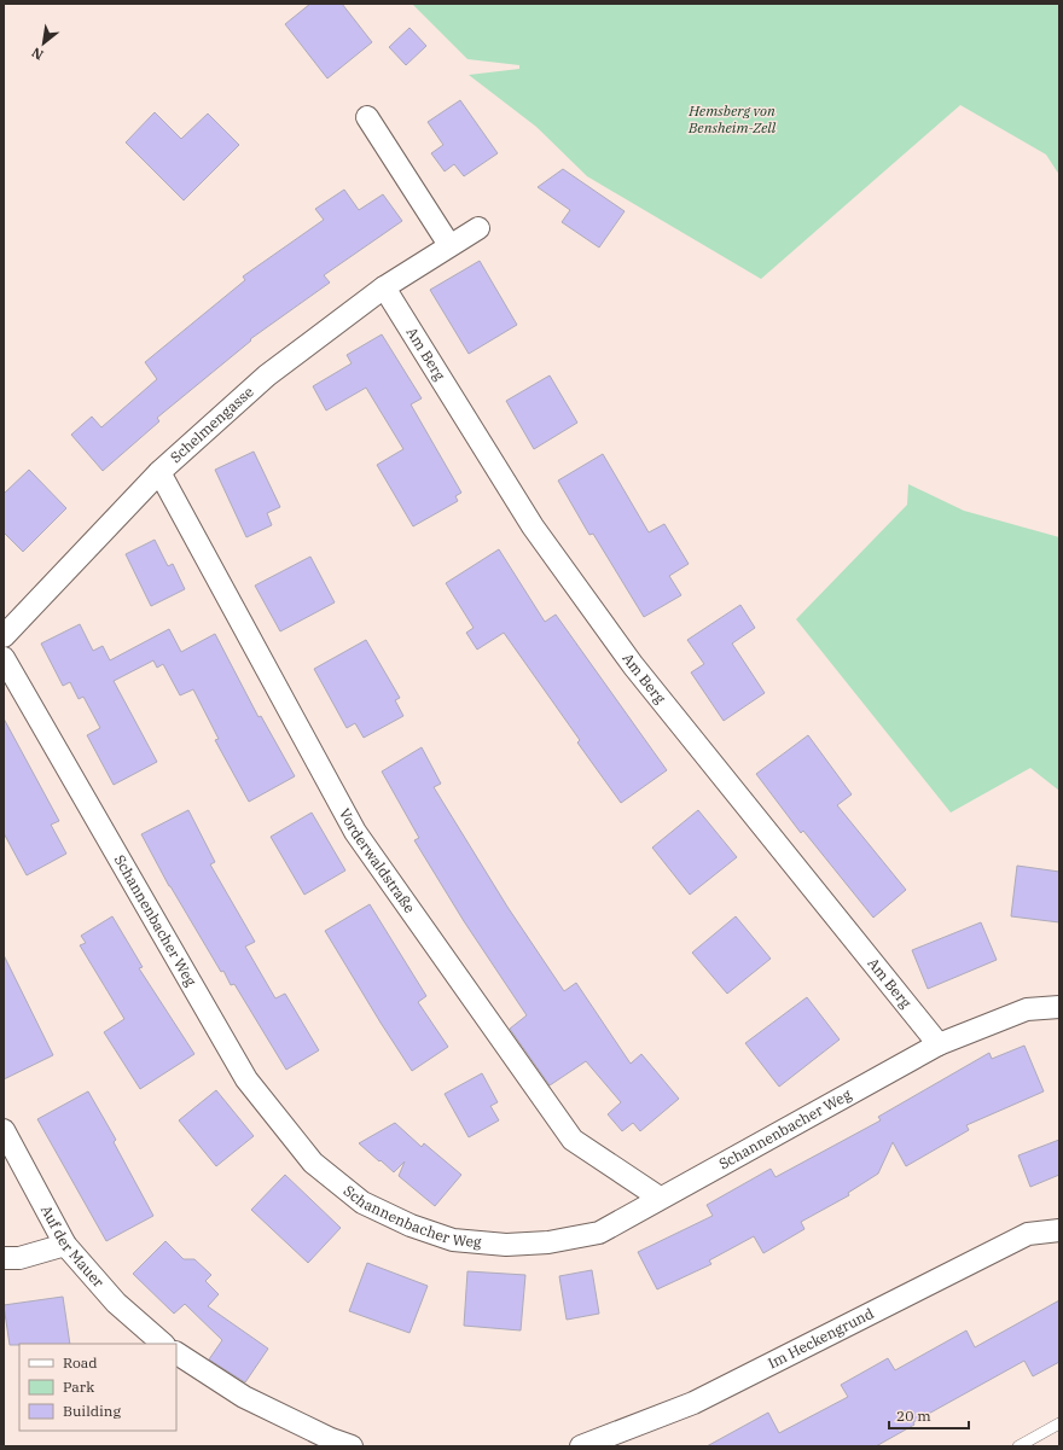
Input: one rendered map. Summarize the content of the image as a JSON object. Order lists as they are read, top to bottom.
{
  "streets": {
    "street": [
      "Am Berg",
      "Schelmengasse",
      "Vorderwaldstraße",
      "Schannenbacher Weg",
      "Auf der Mauer",
      "Im Heckengrund"
    ]
  },
  "crossings": [
    ["Am Berg", "Schelmengasse"],
    ["Am Berg", "Schannenbacher Weg"],
    ["Schelmengasse", "Vorderwaldstraße"],
    ["Vorderwaldstraße", "Schannenbacher Weg"]
  ],
  "parks": ["Hemsberg von Bensheim-Zell"],
  "legend": ["Road", "Park", "Building"],
  "scale_bar": "20 m",
  "north": "bottom left"
}
